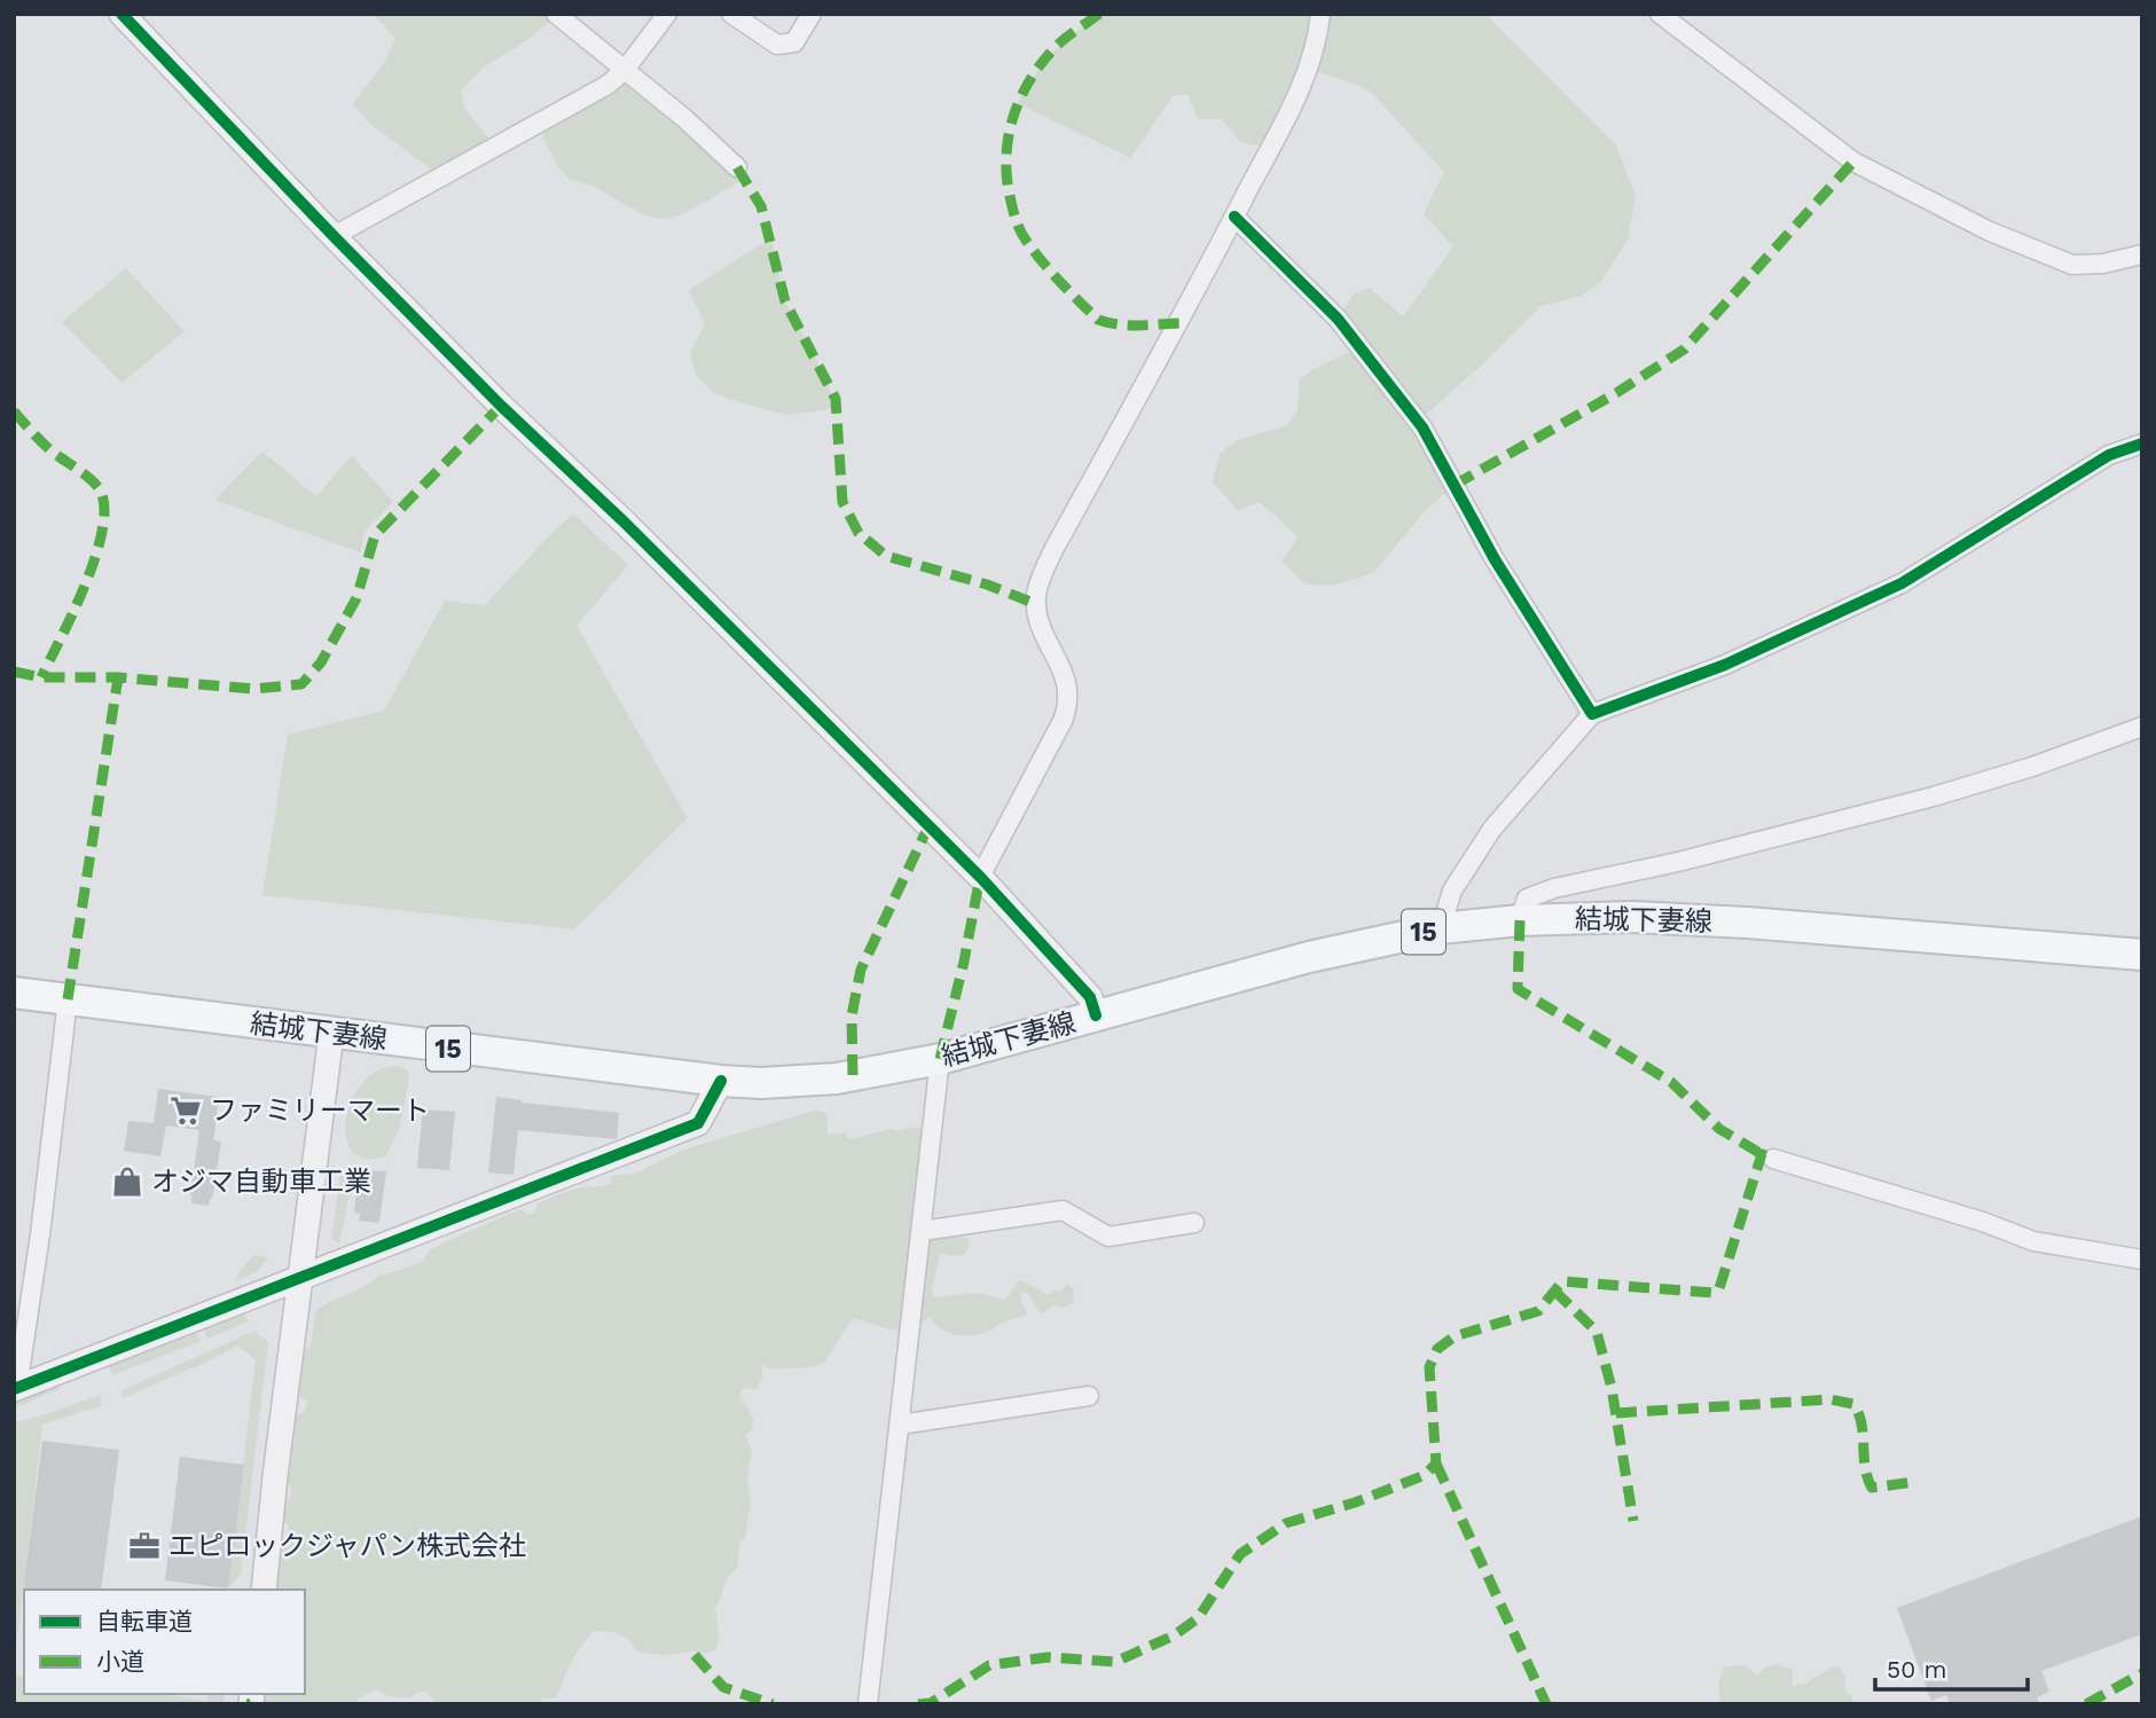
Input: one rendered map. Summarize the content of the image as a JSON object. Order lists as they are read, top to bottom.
{
  "streets": {
    "main road": ["結城下妻線", "15"]
  },
  "places": {
    "supermarket": ["ファミリーマート"],
    "shop": ["オジマ自動車工業"],
    "office": ["エピロックジャパン株式会社"]
  },
  "legend": ["自転車道", "小道"],
  "scale_bar": "50 m"
}
